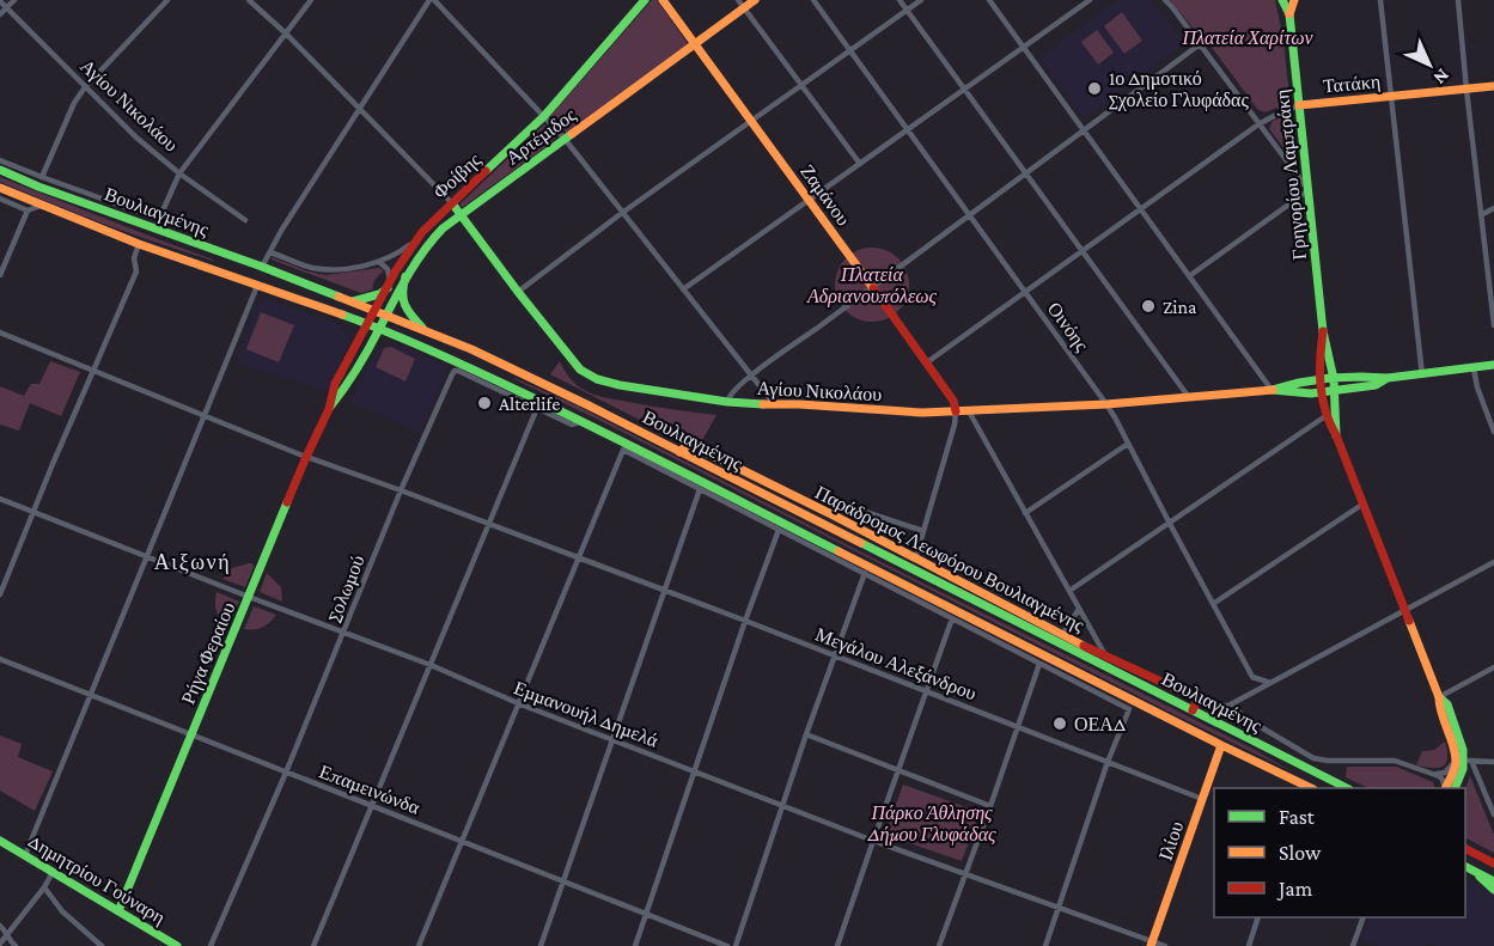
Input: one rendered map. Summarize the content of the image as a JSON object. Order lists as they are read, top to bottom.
{
  "streets": {
    "street": [
      "Τατάκη",
      "Αγίου Νικολάου",
      "Αρτέμιδος",
      "Γρηγορίου Λαμπράκη",
      "Φοίβης",
      "Ζαμάνου",
      "Βουλιαγμένης",
      "Οινόης",
      "Παράδρομος Λεωφόρου Βουλιαγμένης",
      "Σολωμού",
      "Ρήγα Φεραίου",
      "Μεγάλου Αλεξάνδρου",
      "Εμμανουήλ Δημελά",
      "Επαμεινώνδα",
      "Ιλίου",
      "Δημητρίου Γούναρη"
    ]
  },
  "crossings": [
    ["Τατάκη", "Γρηγορίου Λαμπράκη"],
    ["Αγίου Νικολάου", "Αρτέμιδος"],
    ["Αγίου Νικολάου", "Γρηγορίου Λαμπράκη"],
    ["Αγίου Νικολάου", "Φοίβης"],
    ["Αγίου Νικολάου", "Ζαμάνου"],
    ["Αγίου Νικολάου", "Οινόης"],
    ["Αρτέμιδος", "Ζαμάνου"],
    ["Αρτέμιδος", "Βουλιαγμένης"],
    ["Αρτέμιδος", "Ρήγα Φεραίου"],
    ["Φοίβης", "Βουλιαγμένης"],
    ["Φοίβης", "Ρήγα Φεραίου"],
    ["Βουλιαγμένης", "Παράδρομος Λεωφόρου Βουλιαγμένης"],
    ["Βουλιαγμένης", "Σολωμού"],
    ["Βουλιαγμένης", "Ρήγα Φεραίου"],
    ["Βουλιαγμένης", "Ιλίου"],
    ["Σολωμού", "Μεγάλου Αλεξάνδρου"],
    ["Σολωμού", "Εμμανουήλ Δημελά"],
    ["Σολωμού", "Επαμεινώνδα"],
    ["Ρήγα Φεραίου", "Μεγάλου Αλεξάνδρου"],
    ["Ρήγα Φεραίου", "Εμμανουήλ Δημελά"],
    ["Ρήγα Φεραίου", "Επαμεινώνδα"],
    ["Ρήγα Φεραίου", "Δημητρίου Γούναρη"],
    ["Μεγάλου Αλεξάνδρου", "Ιλίου"],
    ["Εμμανουήλ Δημελά", "Ιλίου"]
  ],
  "districts": ["Αιξωνή"],
  "parks": ["Πλατεία Χαρίτων", "Πλατεία Αδριανουπόλεως", "Πάρκο Άθλησης Δήμου Γλυφάδας"],
  "places": [
    "1ο Δημοτικό Σχολείο Γλυφάδας",
    "Zina",
    "Alterlife",
    "ΟΕΑΔ"
  ],
  "legend": ["Fast", "Slow", "Jam"],
  "north": "bottom right"
}
